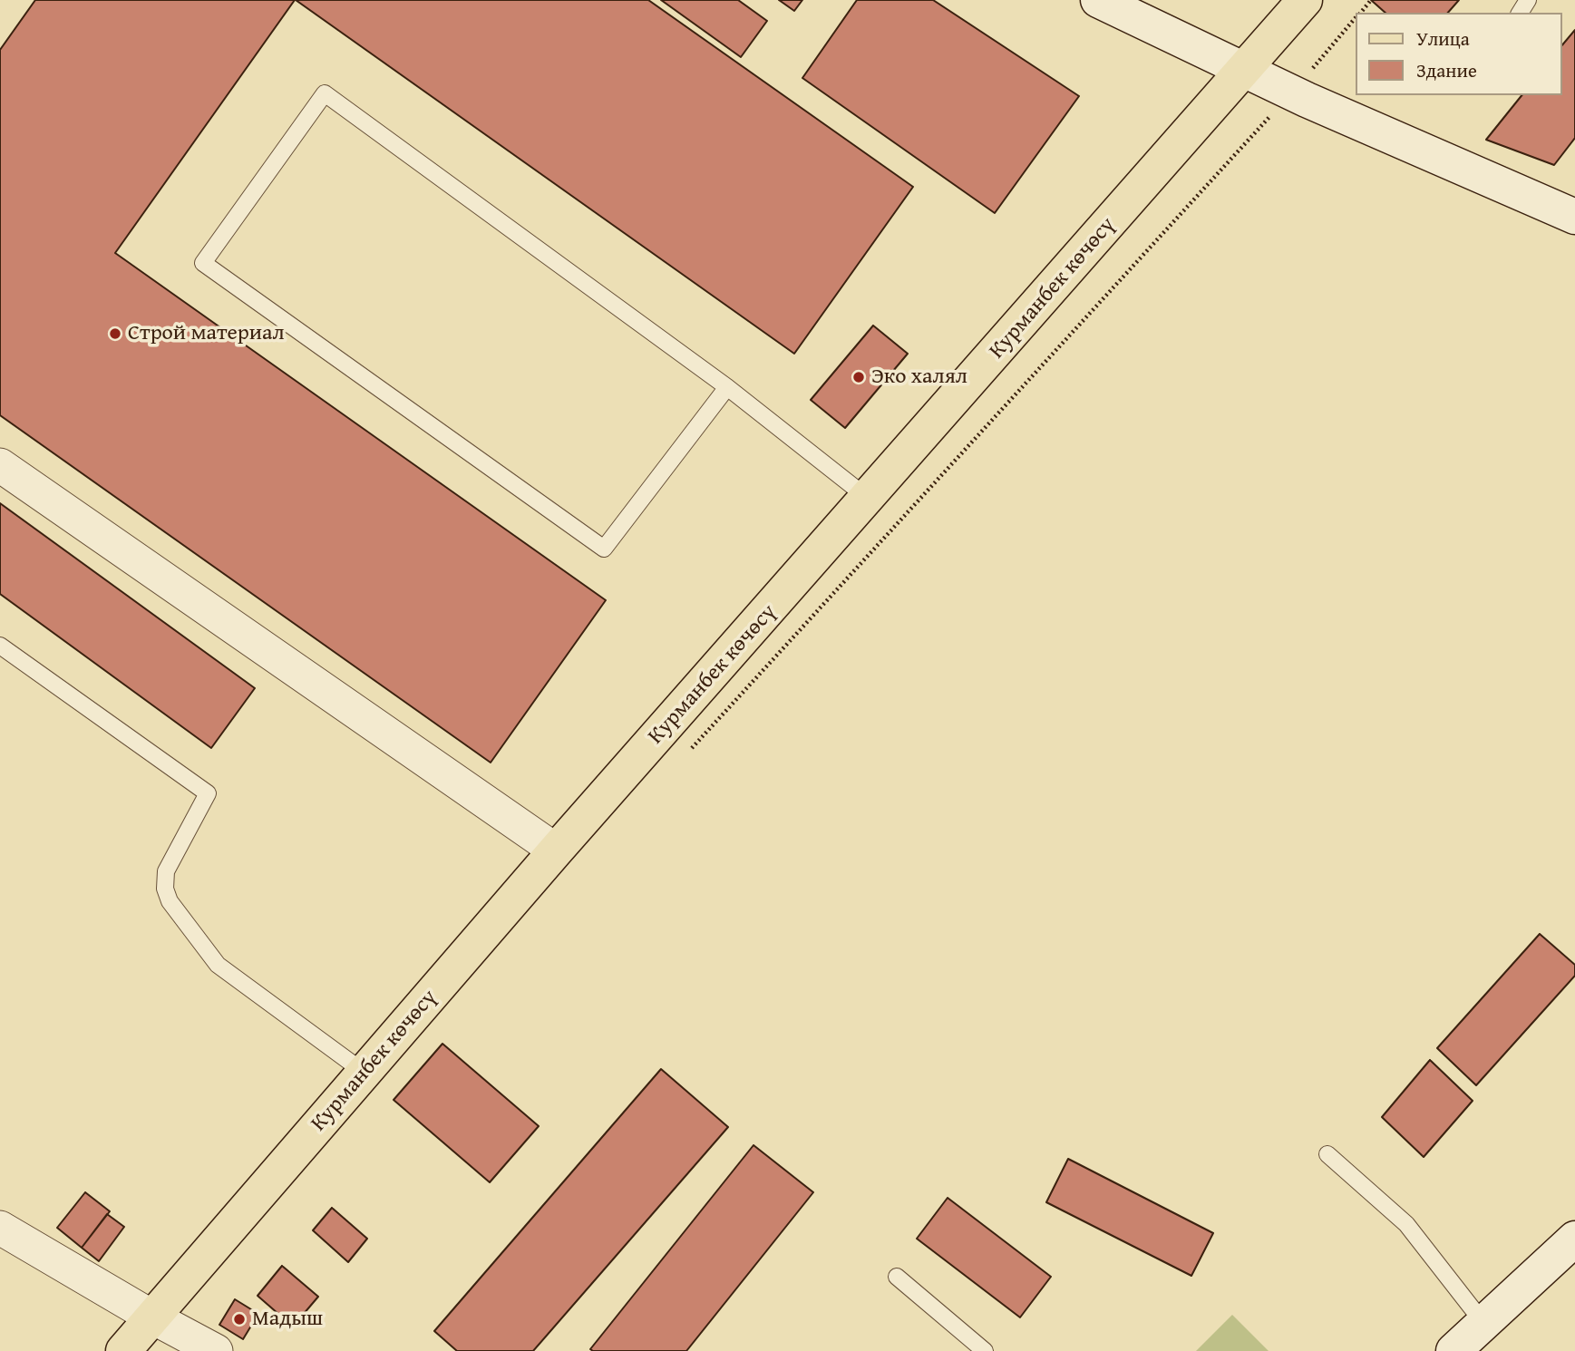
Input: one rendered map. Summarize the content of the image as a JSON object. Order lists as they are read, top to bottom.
{
  "streets": {
    "main road": ["Курманбек көчөсү"]
  },
  "places": ["Строй материал", "Эко халял", "Мадыш"],
  "legend": ["Улица", "Здание"]
}
